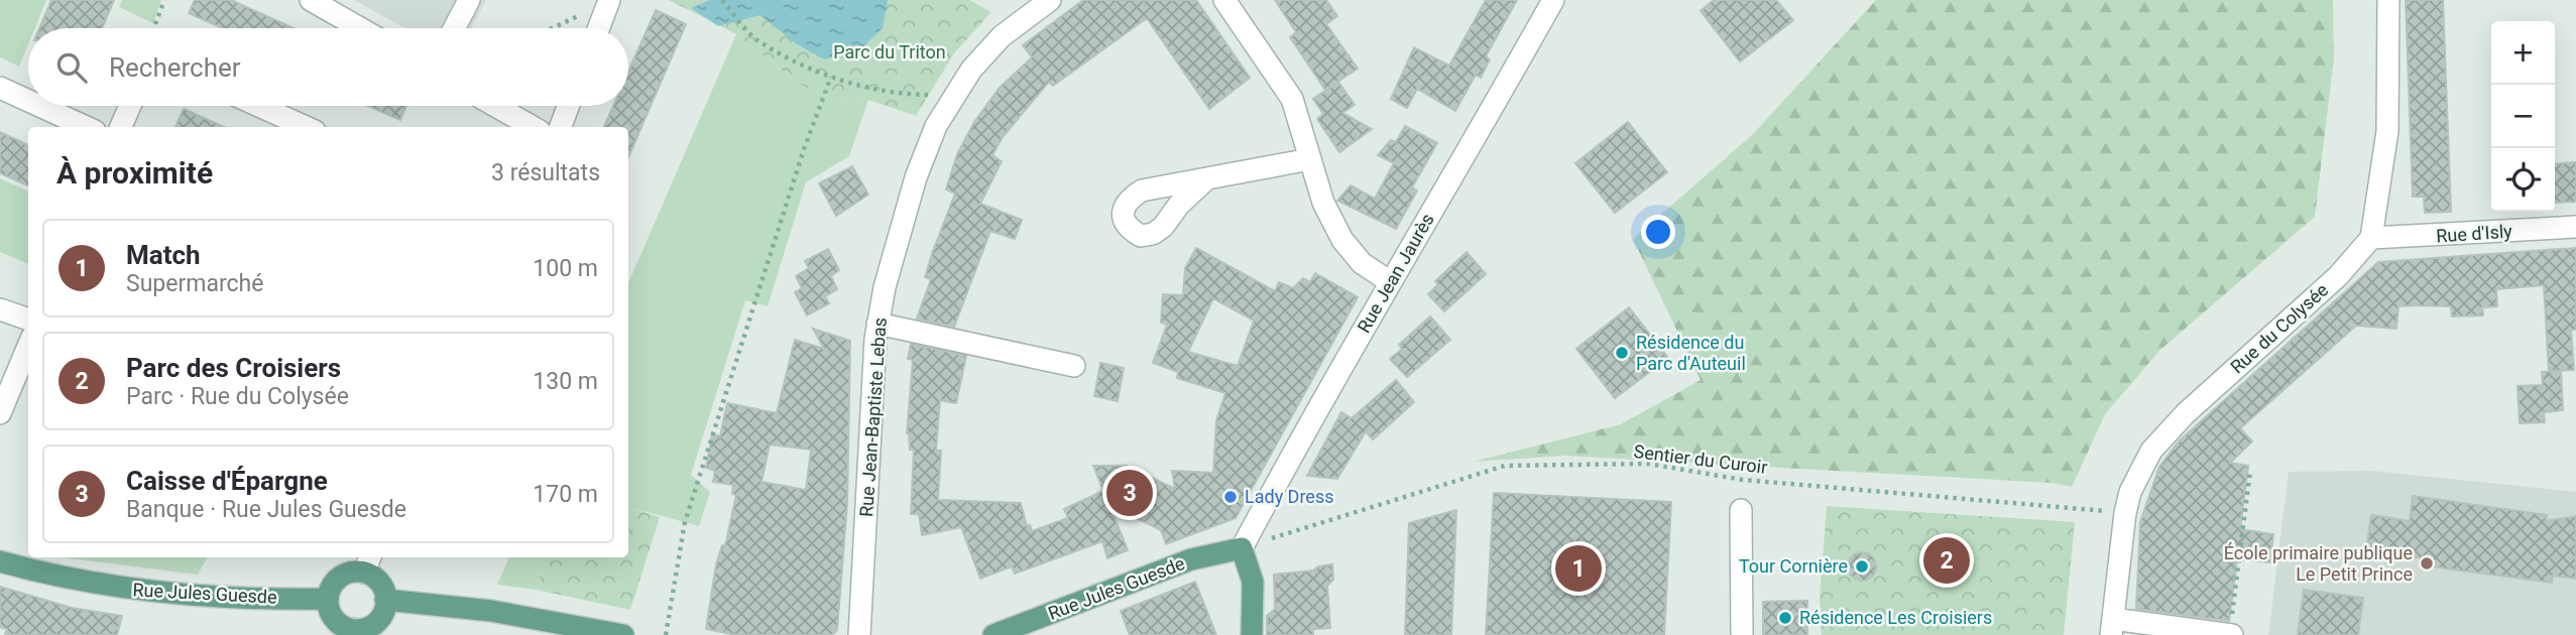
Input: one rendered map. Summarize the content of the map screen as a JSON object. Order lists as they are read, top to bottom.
{
  "streets": {
    "main road": ["Rue Jules Guesde"],
    "street": [
      "Rue d'Isly",
      "Rue Jean Jaurès",
      "Rue du Colysée",
      "Rue Jean-Baptiste Lebas"
    ],
    "path": ["Sentier du Curoir"]
  },
  "crossings": [
    ["Rue d'Isly", "Rue du Colysée"],
    ["Rue Jean Jaurès", "Sentier du Curoir"],
    ["Rue Jean Jaurès", "Rue Jules Guesde"],
    ["Rue du Colysée", "Sentier du Curoir"],
    ["Sentier du Curoir", "Rue Jules Guesde"]
  ],
  "parks": ["Parc du Triton"],
  "places": [
    "Résidence du Parc d'Auteuil",
    "Lady Dress",
    "École primaire publique Le Petit Prince",
    "Tour Cornière",
    "Résidence Les Croisiers"
  ],
  "page": {
    "map_buttons": ["+", "−"],
    "search": "Rechercher",
    "heading": ["À proximité", "3 résultats"],
    "list": [
      {
        "mark": "1",
        "name": "Match",
        "note": "Supermarché",
        "value": "100 m"
      },
      {
        "mark": "2",
        "name": "Parc des Croisiers",
        "note": "Parc · Rue du Colysée",
        "value": "130 m"
      },
      {
        "mark": "3",
        "name": "Caisse d'Épargne",
        "note": "Banque · Rue Jules Guesde",
        "value": "170 m"
      }
    ],
    "pins": ["3", "2", "1"]
  }
}
